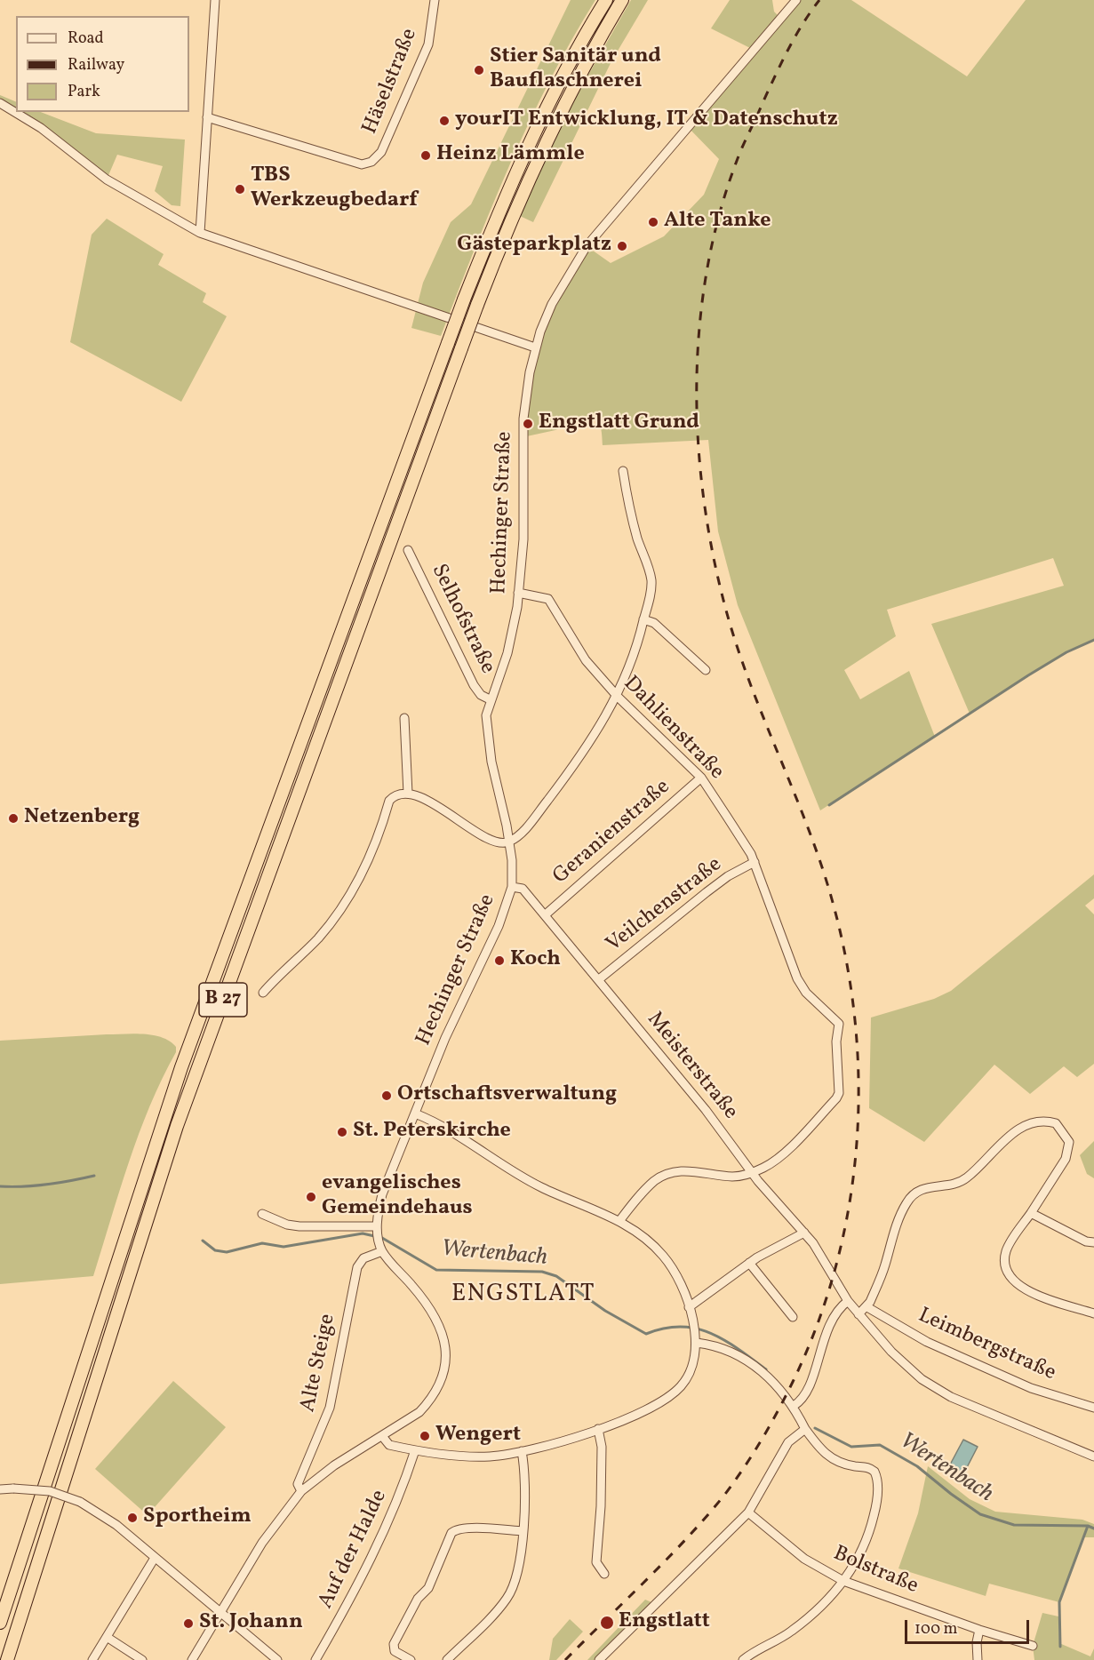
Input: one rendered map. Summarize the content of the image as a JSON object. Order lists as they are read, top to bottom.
{
  "streets": {
    "highway": ["B 27"],
    "street": [
      "Häselstraße",
      "Hechinger Straße",
      "Selhofstraße",
      "Dahlienstraße",
      "Geranienstraße",
      "Veilchenstraße",
      "Meisterstraße",
      "Leimbergstraße",
      "Alte Steige",
      "Auf der Halde",
      "Bolstraße"
    ]
  },
  "crossings": [
    ["Hechinger Straße", "Selhofstraße"],
    ["Hechinger Straße", "Dahlienstraße"],
    ["Hechinger Straße", "Meisterstraße"],
    ["Hechinger Straße", "Alte Steige"],
    ["Dahlienstraße", "Geranienstraße"],
    ["Dahlienstraße", "Veilchenstraße"],
    ["Dahlienstraße", "Meisterstraße"],
    ["Geranienstraße", "Meisterstraße"],
    ["Veilchenstraße", "Meisterstraße"]
  ],
  "districts": ["ENGSTLATT"],
  "water": ["Wertenbach"],
  "places": [
    "Stier Sanitär und Bauflaschnerei",
    "yourIT Entwicklung, IT & Datenschutz",
    "Heinz Lämmle",
    "TBS Werkzeugbedarf",
    "Alte Tanke",
    "Gästeparkplatz",
    "Engstlatt Grund",
    "Netzenberg",
    "Koch",
    "Ortschaftsverwaltung",
    "St. Peterskirche",
    "evangelisches Gemeindehaus",
    "Wengert",
    "Sportheim",
    "Engstlatt",
    "St. Johann"
  ],
  "legend": ["Road", "Railway", "Park"],
  "scale_bar": "100 m"
}
